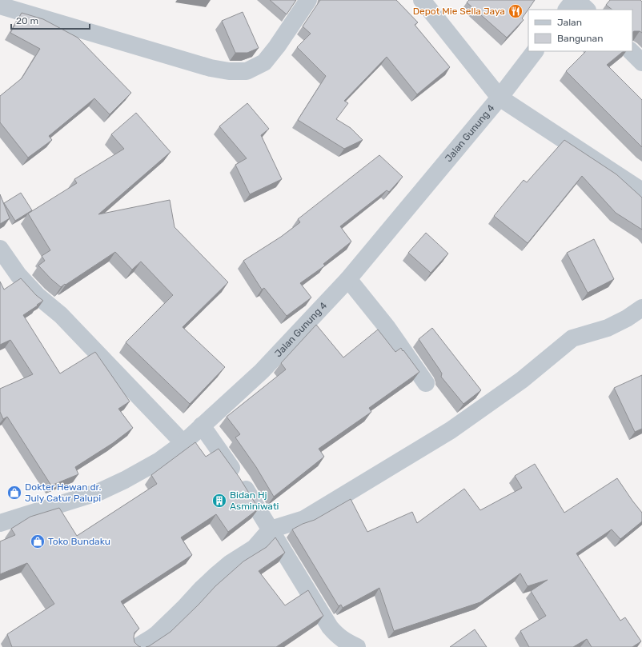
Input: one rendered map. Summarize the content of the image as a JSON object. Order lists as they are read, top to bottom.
{
  "streets": {
    "street": ["Jalan Gunung 4"]
  },
  "places": {
    "restaurant": ["Depot Mie Sella Jaya"],
    "shop": ["Dokter Hewan dr. July Catur Palupi", "Toko Bundaku"],
    "building": ["Bidan Hj Asminiwati"]
  },
  "legend": ["Jalan", "Bangunan"],
  "scale_bar": "20 m"
}
